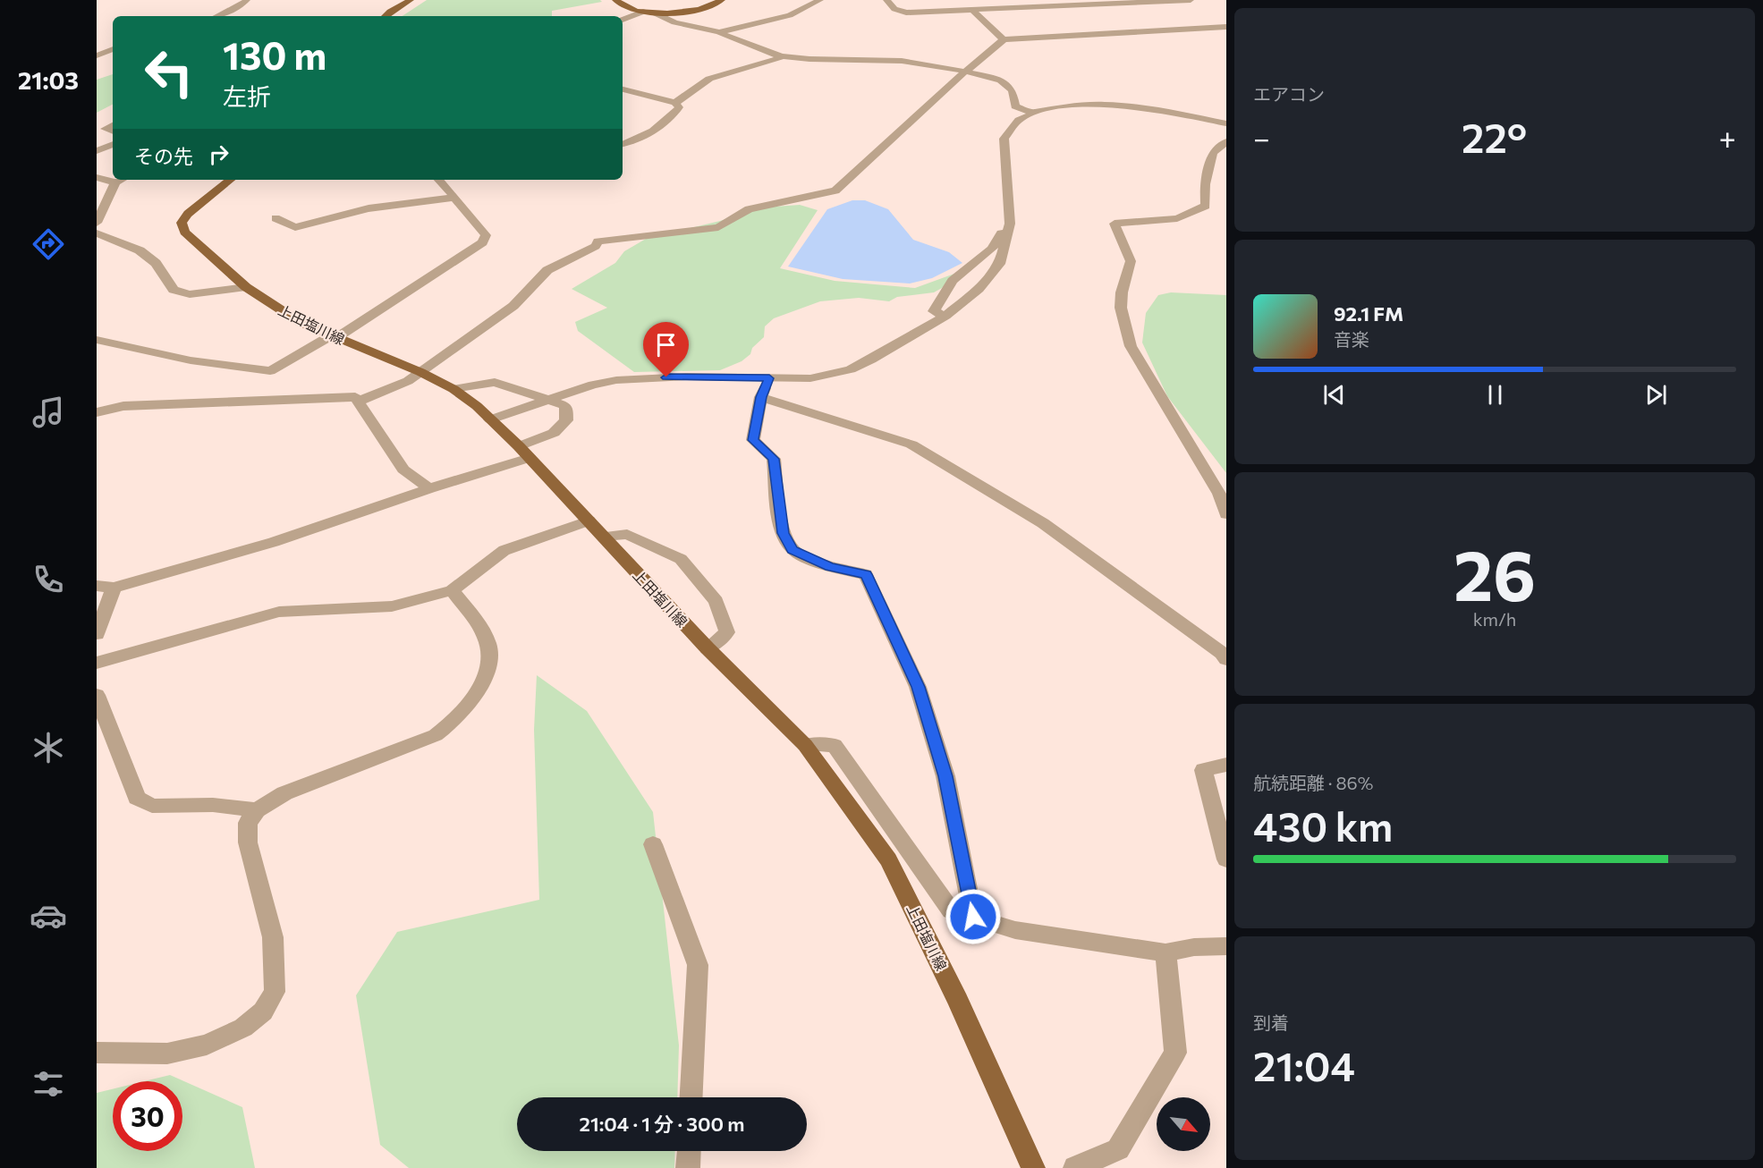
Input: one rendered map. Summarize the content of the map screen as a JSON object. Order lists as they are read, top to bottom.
{
  "streets": {
    "main road": ["上田塩川線"]
  },
  "north": "bottom right",
  "page": {
    "tabs": "21:03",
    "tile": [
      "エアコン",
      ["26", "km/h"],
      ["航続距離 · 86%", "430 km"],
      ["到着", "21:04"]
    ],
    "turn": ["130 m", "左折"],
    "heat": ["−", "22°", "+"],
    "then": "その先",
    "song": ["92.1 FM", "音楽"],
    "limit": "30",
    "trip": "21:04 · 1 分 · 300 m"
  }
}
